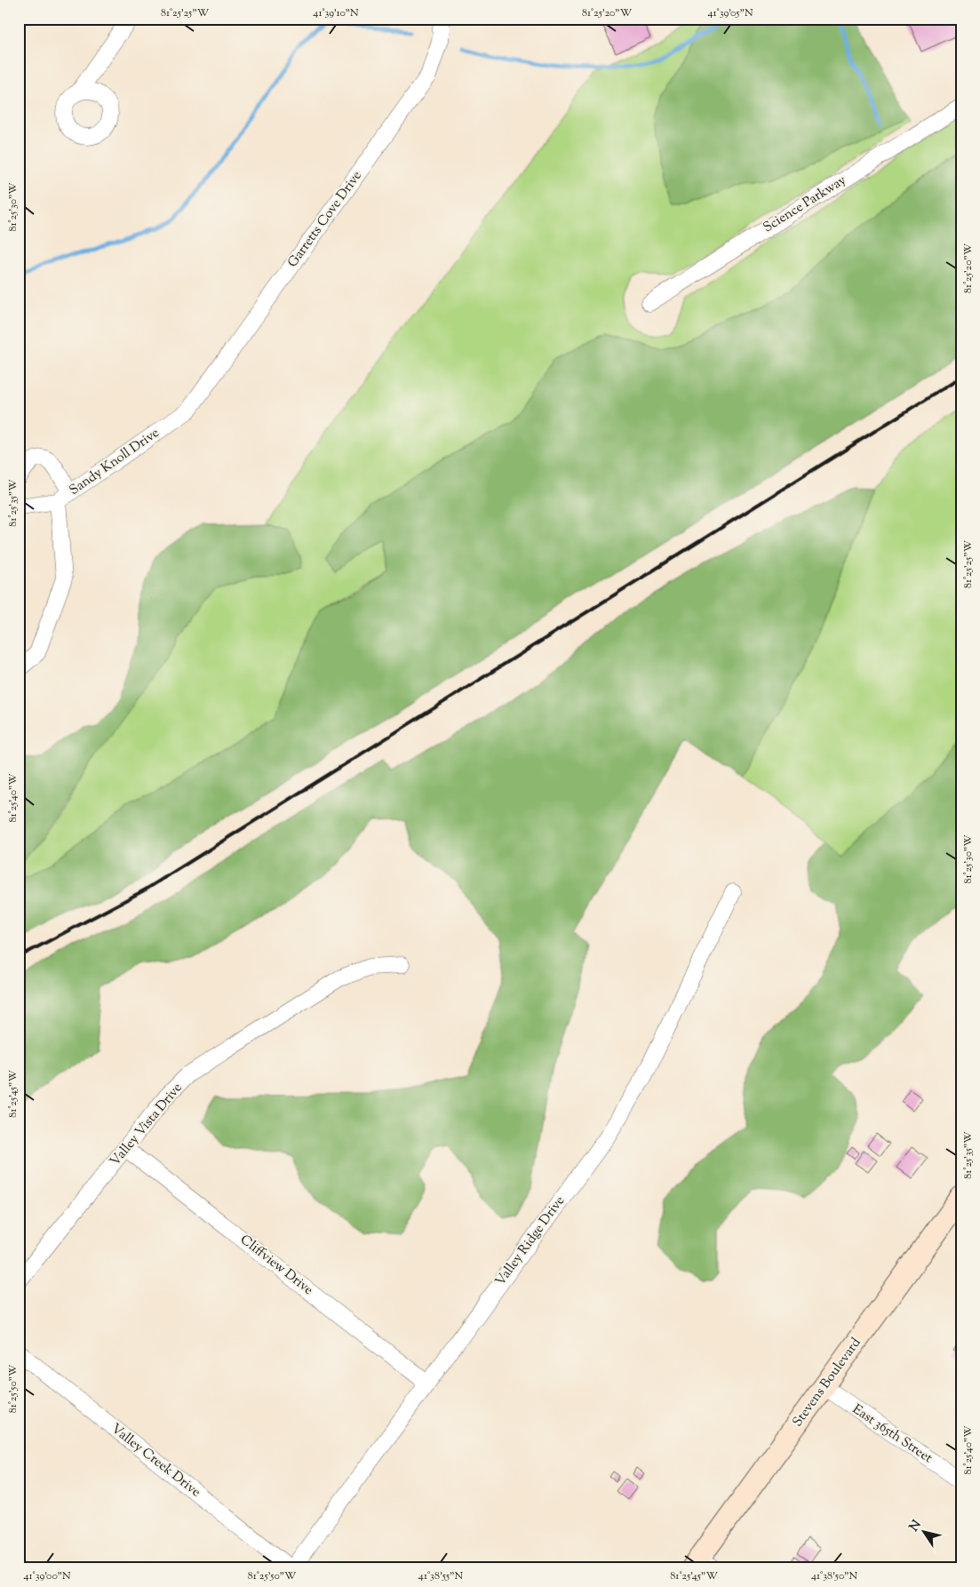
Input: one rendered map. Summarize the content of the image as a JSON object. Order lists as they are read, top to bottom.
{
  "streets": {
    "street": [
      "Science Parkway",
      "Garretts Cove Drive",
      "Sandy Knoll Drive",
      "Valley Vista Drive",
      "Valley Ridge Drive",
      "Cliffview Drive",
      "Stevens Boulevard",
      "East 365th Street",
      "Valley Creek Drive"
    ]
  },
  "crossings": [
    ["Garretts Cove Drive", "Sandy Knoll Drive"],
    ["Valley Vista Drive", "Cliffview Drive"],
    ["Valley Ridge Drive", "Cliffview Drive"],
    ["Valley Ridge Drive", "Valley Creek Drive"],
    ["Stevens Boulevard", "East 365th Street"]
  ],
  "north": "top left",
  "coordinates": [
    "81°25'25\"W",
    "41°39'10\"N",
    "81°25'20\"W",
    "41°39'05\"N",
    "81°25'30\"W",
    "81°25'35\"W",
    "81°25'40\"W",
    "81°25'45\"W",
    "81°25'50\"W",
    "41°39'00\"N",
    "41°38'55\"N",
    "41°38'50\"N"
  ]
}
